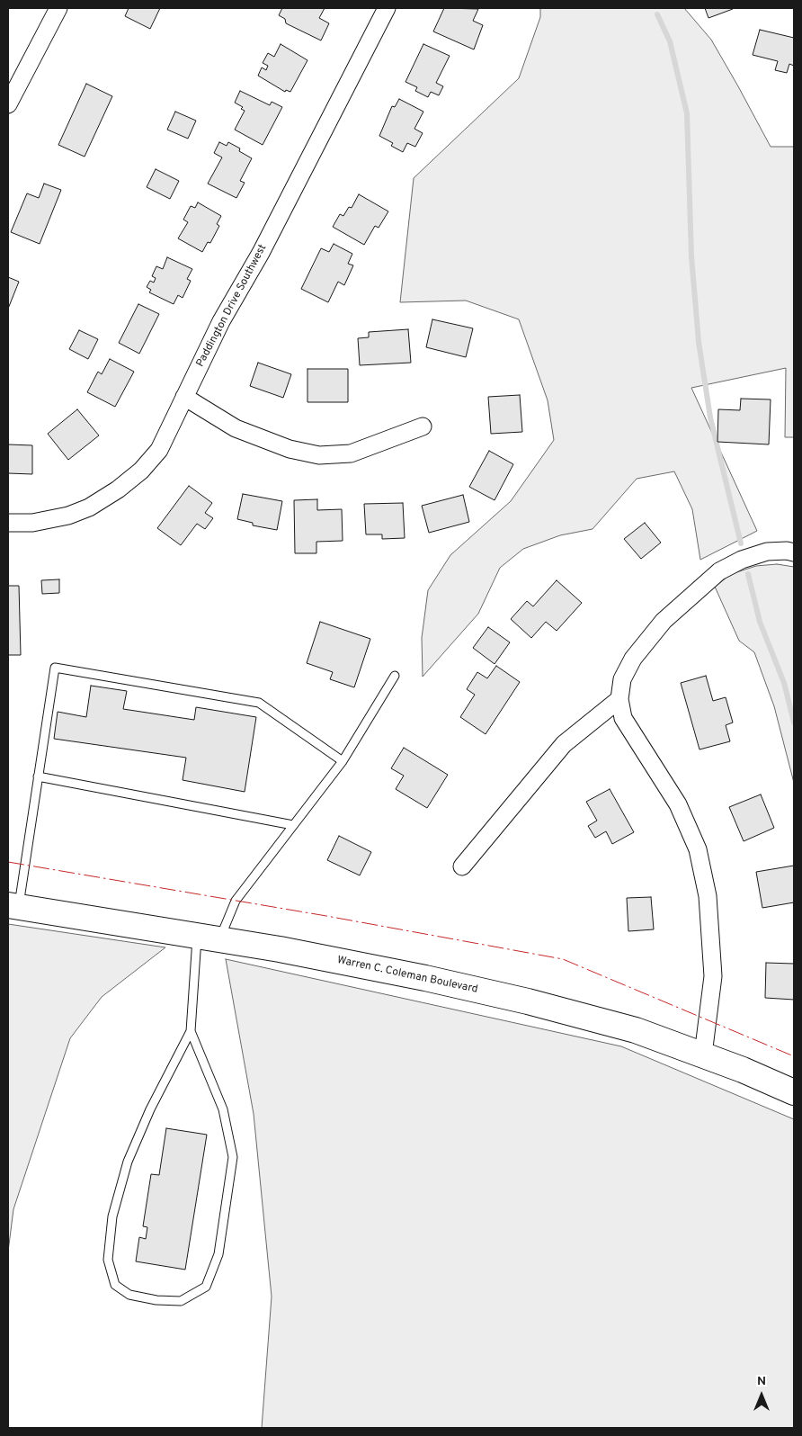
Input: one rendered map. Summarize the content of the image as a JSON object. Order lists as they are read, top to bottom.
{
  "streets": {
    "highway": ["Warren C. Coleman Boulevard"],
    "street": ["Paddington Drive Southwest"]
  },
  "north": "top"
}
